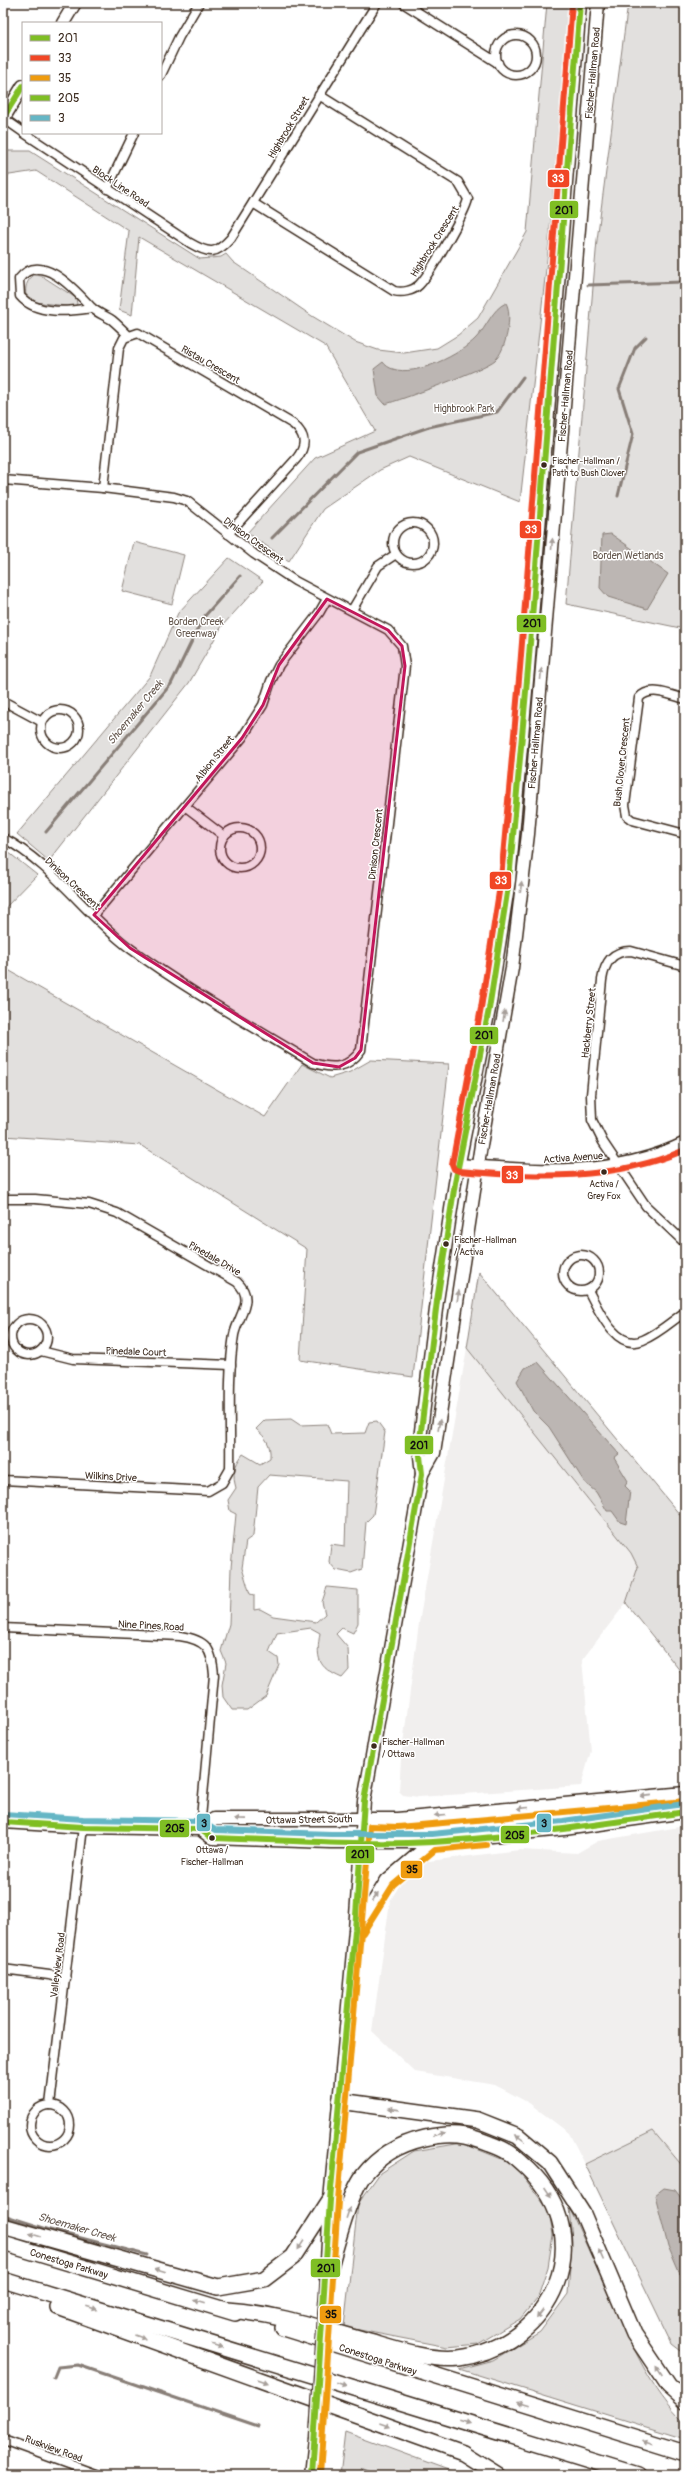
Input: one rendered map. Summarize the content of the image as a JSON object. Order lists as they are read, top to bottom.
{
  "streets": {
    "highway": ["Conestoga Parkway"],
    "main road": ["Fischer-Hallman Road", "Ottawa Street South"],
    "street": [
      "Highbrook Street",
      "Block Line Road",
      "Highbrook Crescent",
      "Ristau Crescent",
      "Dinison Crescent",
      "Albion Street",
      "Bush Clover Crescent",
      "Hackberry Street",
      "Activa Avenue",
      "Pinedale Drive",
      "Pinedale Court",
      "Wilkins Drive",
      "Nine Pines Road",
      "Valleyview Road",
      "Ruskview Road"
    ]
  },
  "crossings": [
    ["Fischer-Hallman Road", "Activa Avenue"],
    ["Fischer-Hallman Road", "Ottawa Street South"],
    ["Highbrook Street", "Block Line Road"],
    ["Highbrook Street", "Highbrook Crescent"],
    ["Ristau Crescent", "Dinison Crescent"],
    ["Dinison Crescent", "Albion Street"],
    ["Hackberry Street", "Activa Avenue"],
    ["Pinedale Drive", "Pinedale Court"],
    ["Pinedale Drive", "Wilkins Drive"],
    ["Nine Pines Road", "Ottawa Street South"],
    ["Ottawa Street South", "Valleyview Road"]
  ],
  "water": ["Shoemaker Creek"],
  "parks": ["Highbrook Park", "Borden Wetlands", "Borden Creek Greenway"],
  "places": [
    "Fischer-Hallman / Path to Bush Clover",
    "Activa / Grey Fox",
    "Fischer-Hallman / Activa",
    "Fischer-Hallman / Ottawa",
    "Ottawa / Fischer-Hallman"
  ],
  "lines": [
    "transit line 201",
    "transit line 33",
    "transit line 35",
    "transit line 3",
    "transit line 205"
  ],
  "legend": [
    "201",
    "33",
    "35",
    "205",
    "3"
  ]
}
